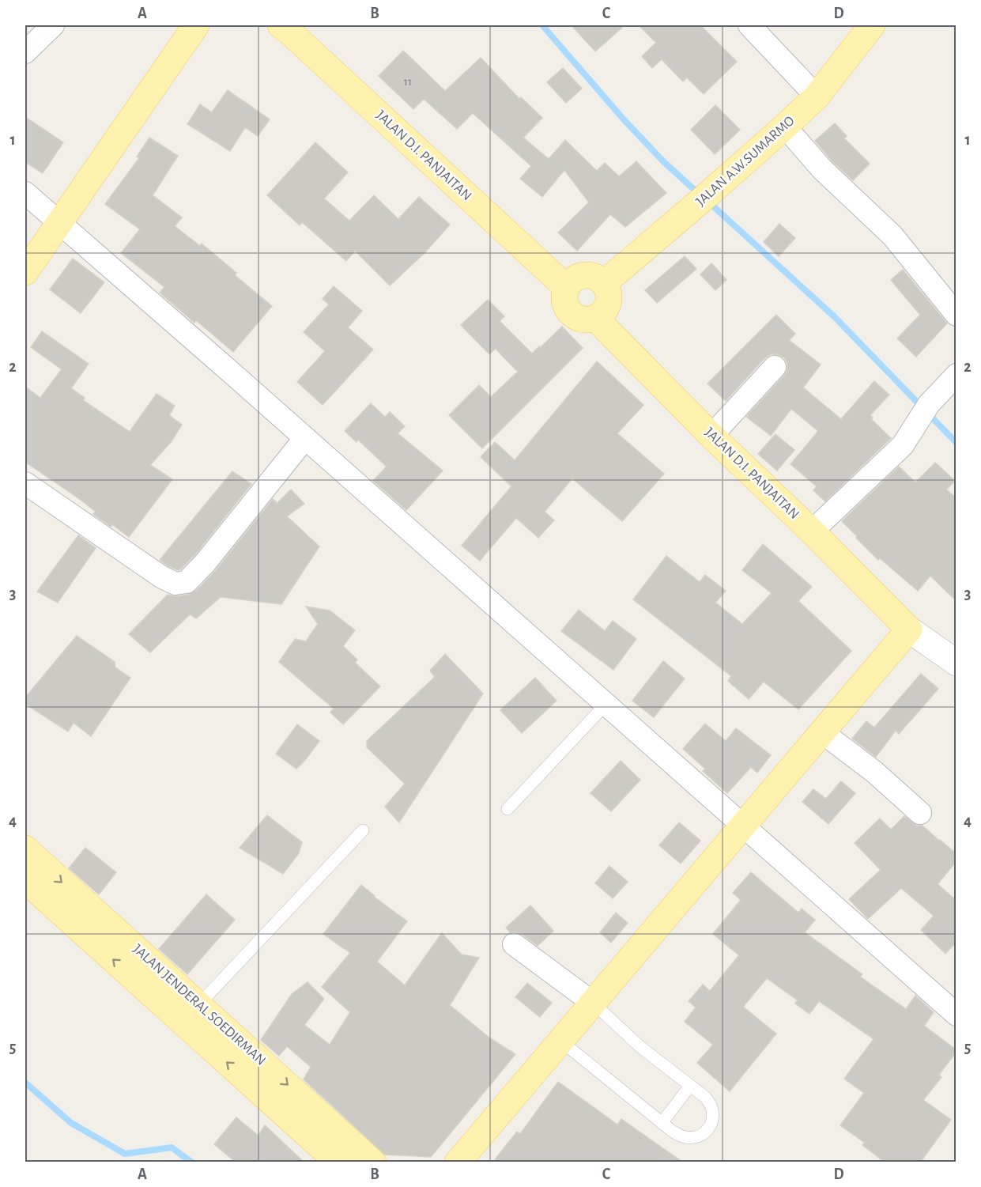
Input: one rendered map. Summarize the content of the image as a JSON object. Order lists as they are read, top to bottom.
{
  "streets": {
    "main road": ["JALAN D.I. PANJAITAN", "JALAN A.W.SUMARMO", "JALAN JENDERAL SOEDIRMAN"]
  },
  "crossings": [
    ["JALAN D.I. PANJAITAN", "JALAN A.W.SUMARMO"]
  ],
  "house_numbers": ["11"],
  "grid": {
    "columns": [
      "A",
      "B",
      "C",
      "D"
    ],
    "rows": [
      "1",
      "2",
      "3",
      "4",
      "5"
    ]
  }
}
